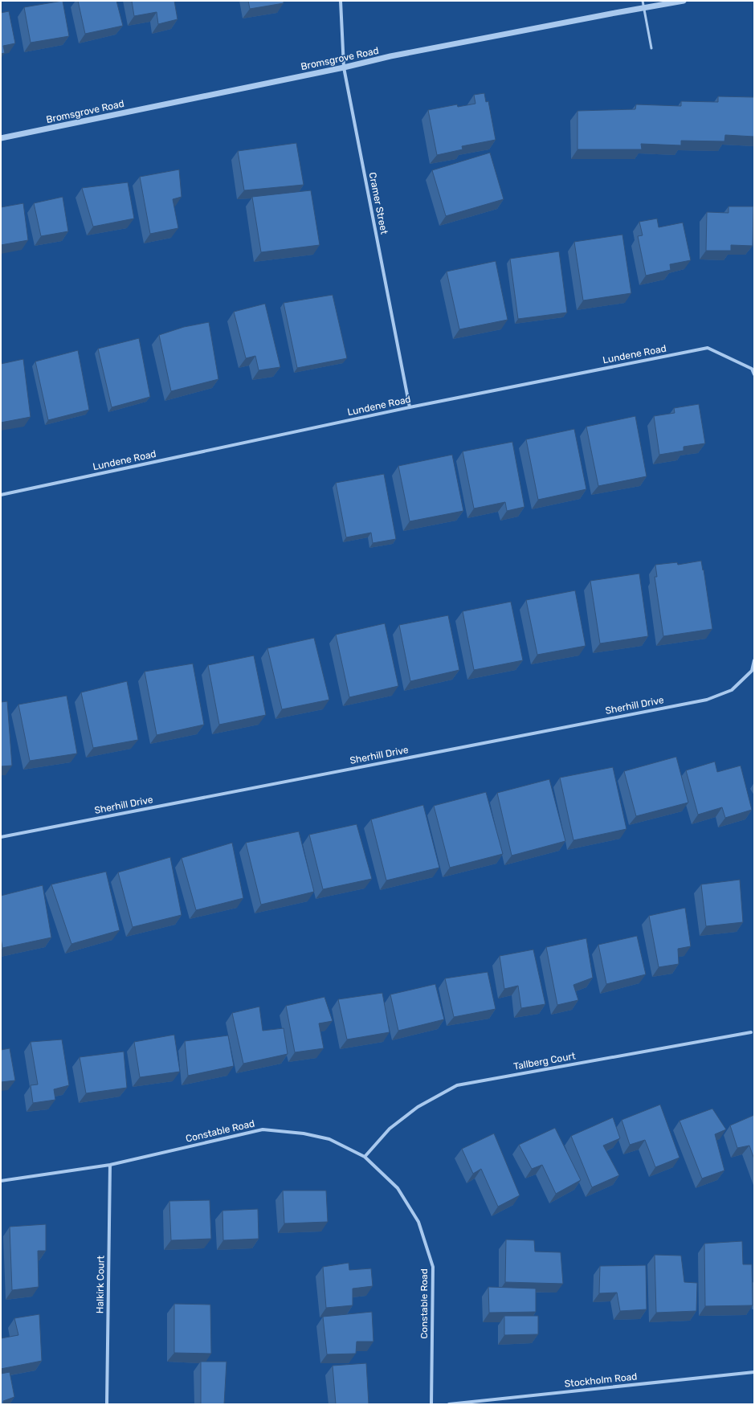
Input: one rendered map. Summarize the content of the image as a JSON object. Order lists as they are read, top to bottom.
{
  "streets": {
    "street": [
      "Bromsgrove Road",
      "Cramer Street",
      "Lundene Road",
      "Sherhill Drive",
      "Tallberg Court",
      "Constable Road",
      "Halkirk Court",
      "Stockholm Road"
    ]
  },
  "crossings": [
    ["Bromsgrove Road", "Cramer Street"],
    ["Cramer Street", "Lundene Road"],
    ["Tallberg Court", "Constable Road"],
    ["Constable Road", "Halkirk Court"]
  ]
}
